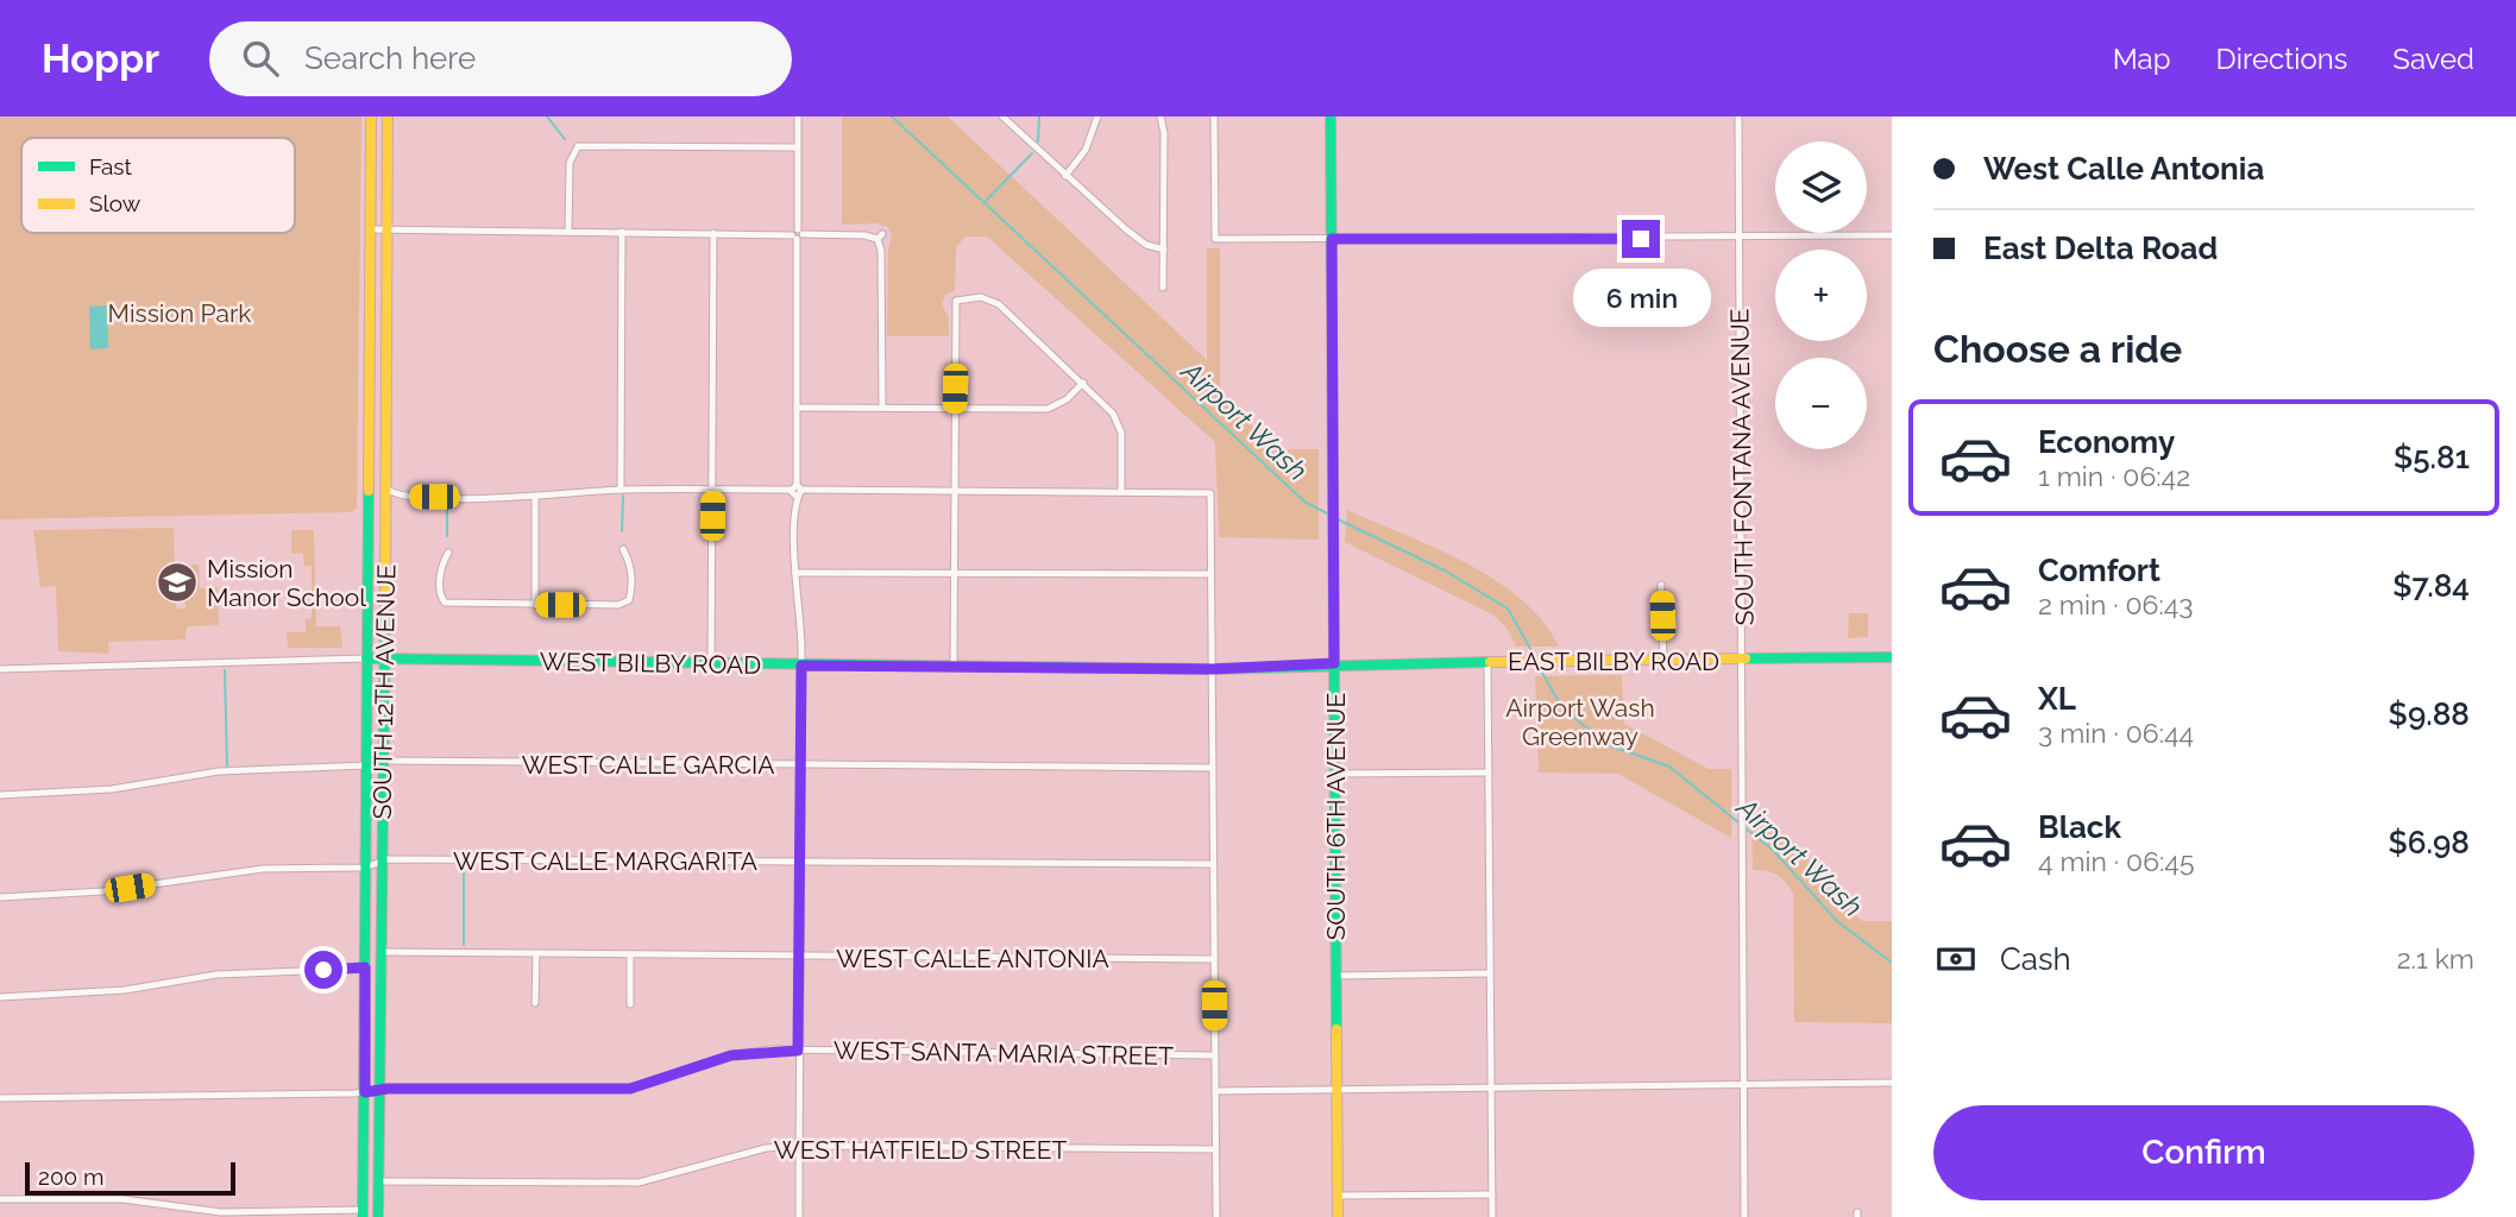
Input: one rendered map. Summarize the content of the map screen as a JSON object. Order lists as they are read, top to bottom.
{
  "streets": {
    "street": [
      "SOUTH FONTANA AVENUE",
      "EAST BILBY ROAD",
      "WEST BILBY ROAD",
      "SOUTH 12TH AVENUE",
      "WEST CALLE GARCIA",
      "SOUTH 6TH AVENUE",
      "WEST CALLE MARGARITA",
      "WEST CALLE ANTONIA",
      "WEST SANTA MARIA STREET",
      "WEST HATFIELD STREET"
    ]
  },
  "crossings": [
    ["SOUTH FONTANA AVENUE", "EAST BILBY ROAD"],
    ["EAST BILBY ROAD", "WEST BILBY ROAD"],
    ["EAST BILBY ROAD", "SOUTH 6TH AVENUE"],
    ["WEST BILBY ROAD", "SOUTH 12TH AVENUE"],
    ["WEST BILBY ROAD", "SOUTH 6TH AVENUE"],
    ["SOUTH 12TH AVENUE", "WEST CALLE GARCIA"],
    ["SOUTH 12TH AVENUE", "WEST CALLE MARGARITA"],
    ["SOUTH 12TH AVENUE", "WEST CALLE ANTONIA"],
    ["SOUTH 12TH AVENUE", "WEST SANTA MARIA STREET"],
    ["SOUTH 12TH AVENUE", "WEST HATFIELD STREET"]
  ],
  "water": ["Airport Wash"],
  "parks": ["Mission Park", "Airport Wash Greenway"],
  "places": {
    "school or university": ["Mission Manor School"]
  },
  "legend": ["Fast", "Slow"],
  "scale_bar": "200 m",
  "page": {
    "header": "Hoppr",
    "search": "Search here",
    "nav": ["Map", "Directions", "Saved"],
    "banner": ["West Calle Antonia", "East Delta Road"],
    "map_buttons": ["+", "−"],
    "bubble": "6 min",
    "heading": "Choose a ride",
    "list": [
      {
        "name": "Economy",
        "note": "1 min · 06:42",
        "value": "$5.81"
      },
      {
        "name": "Comfort",
        "note": "2 min · 06:43",
        "value": "$7.84"
      },
      {
        "name": "XL",
        "note": "3 min · 06:44",
        "value": "$9.88"
      },
      {
        "name": "Black",
        "note": "4 min · 06:45",
        "value": "$6.98"
      }
    ],
    "pay": ["Cash", "2.1 km"],
    "buttons": "Confirm",
    "scale": "200 m"
  }
}
